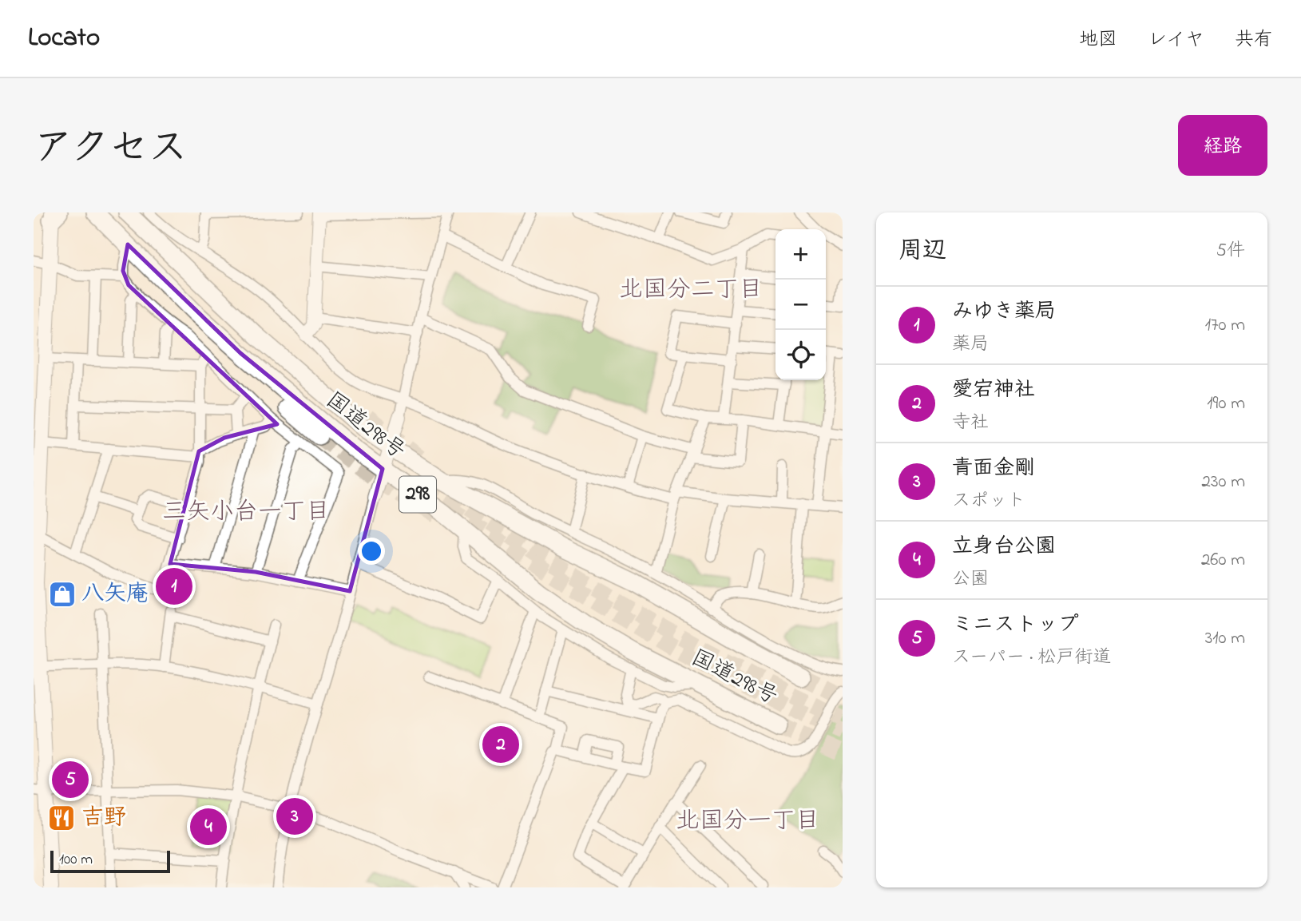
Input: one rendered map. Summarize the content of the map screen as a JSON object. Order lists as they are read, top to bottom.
{
  "streets": {
    "highway": ["国道298号", "298"]
  },
  "districts": ["北国分二丁目", "三矢小台一丁目", "北国分一丁目"],
  "places": {
    "shop": ["八矢庵"],
    "restaurant": ["吉野"]
  },
  "scale_bar": "100 m",
  "page": {
    "header": "Locato",
    "nav": ["地図", "レイヤ", "共有"],
    "title": "アクセス",
    "buttons": "経路",
    "heading": ["周辺", "5件"],
    "map_buttons": ["+", "−"],
    "list": [
      {
        "mark": "1",
        "name": "みゆき薬局",
        "note": "薬局",
        "value": "170 m"
      },
      {
        "mark": "2",
        "name": "愛宕神社",
        "note": "寺社",
        "value": "190 m"
      },
      {
        "mark": "3",
        "name": "青面金剛",
        "note": "スポット",
        "value": "230 m"
      },
      {
        "mark": "4",
        "name": "立身台公園",
        "note": "公園",
        "value": "260 m"
      },
      {
        "mark": "5",
        "name": "ミニストップ",
        "note": "スーパー · 松戸街道",
        "value": "310 m"
      }
    ],
    "pins": [
      "1",
      "2",
      "5",
      "3",
      "4"
    ],
    "scale": "100 m"
  }
}
